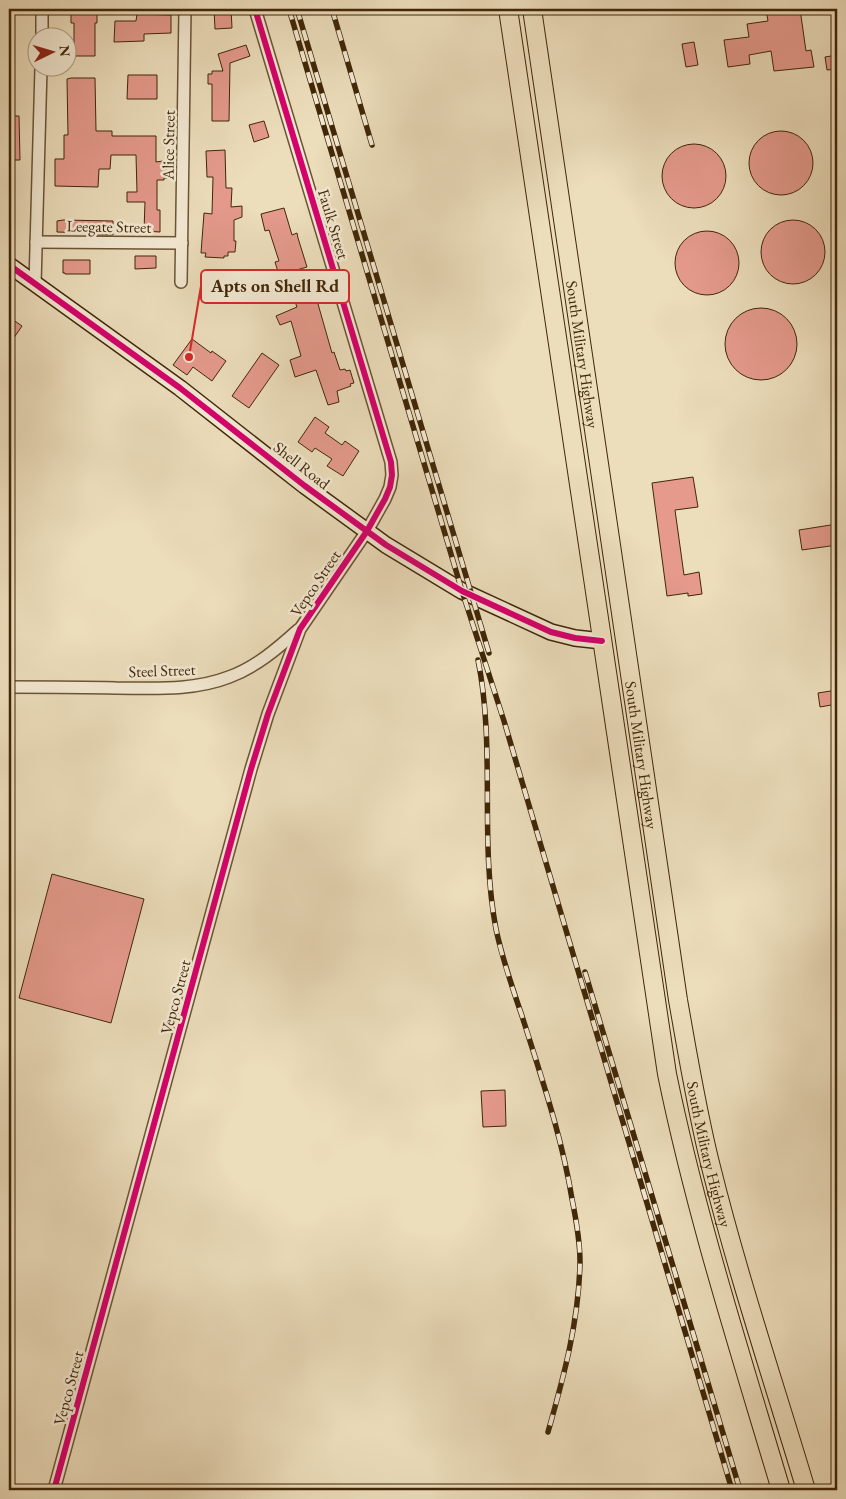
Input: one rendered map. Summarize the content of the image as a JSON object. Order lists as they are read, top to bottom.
{
  "streets": {
    "main road": ["South Military Highway"],
    "street": [
      "Alice Street",
      "Faulk Street",
      "Leegate Street",
      "Shell Road",
      "Vepco Street",
      "Steel Street"
    ]
  },
  "crossings": [
    ["Alice Street", "Leegate Street"],
    ["Faulk Street", "Shell Road"],
    ["Faulk Street", "Vepco Street"],
    ["South Military Highway", "Shell Road"],
    ["Shell Road", "Vepco Street"],
    ["Vepco Street", "Steel Street"]
  ],
  "places": ["Apts on Shell Rd"],
  "north": "right"
}
